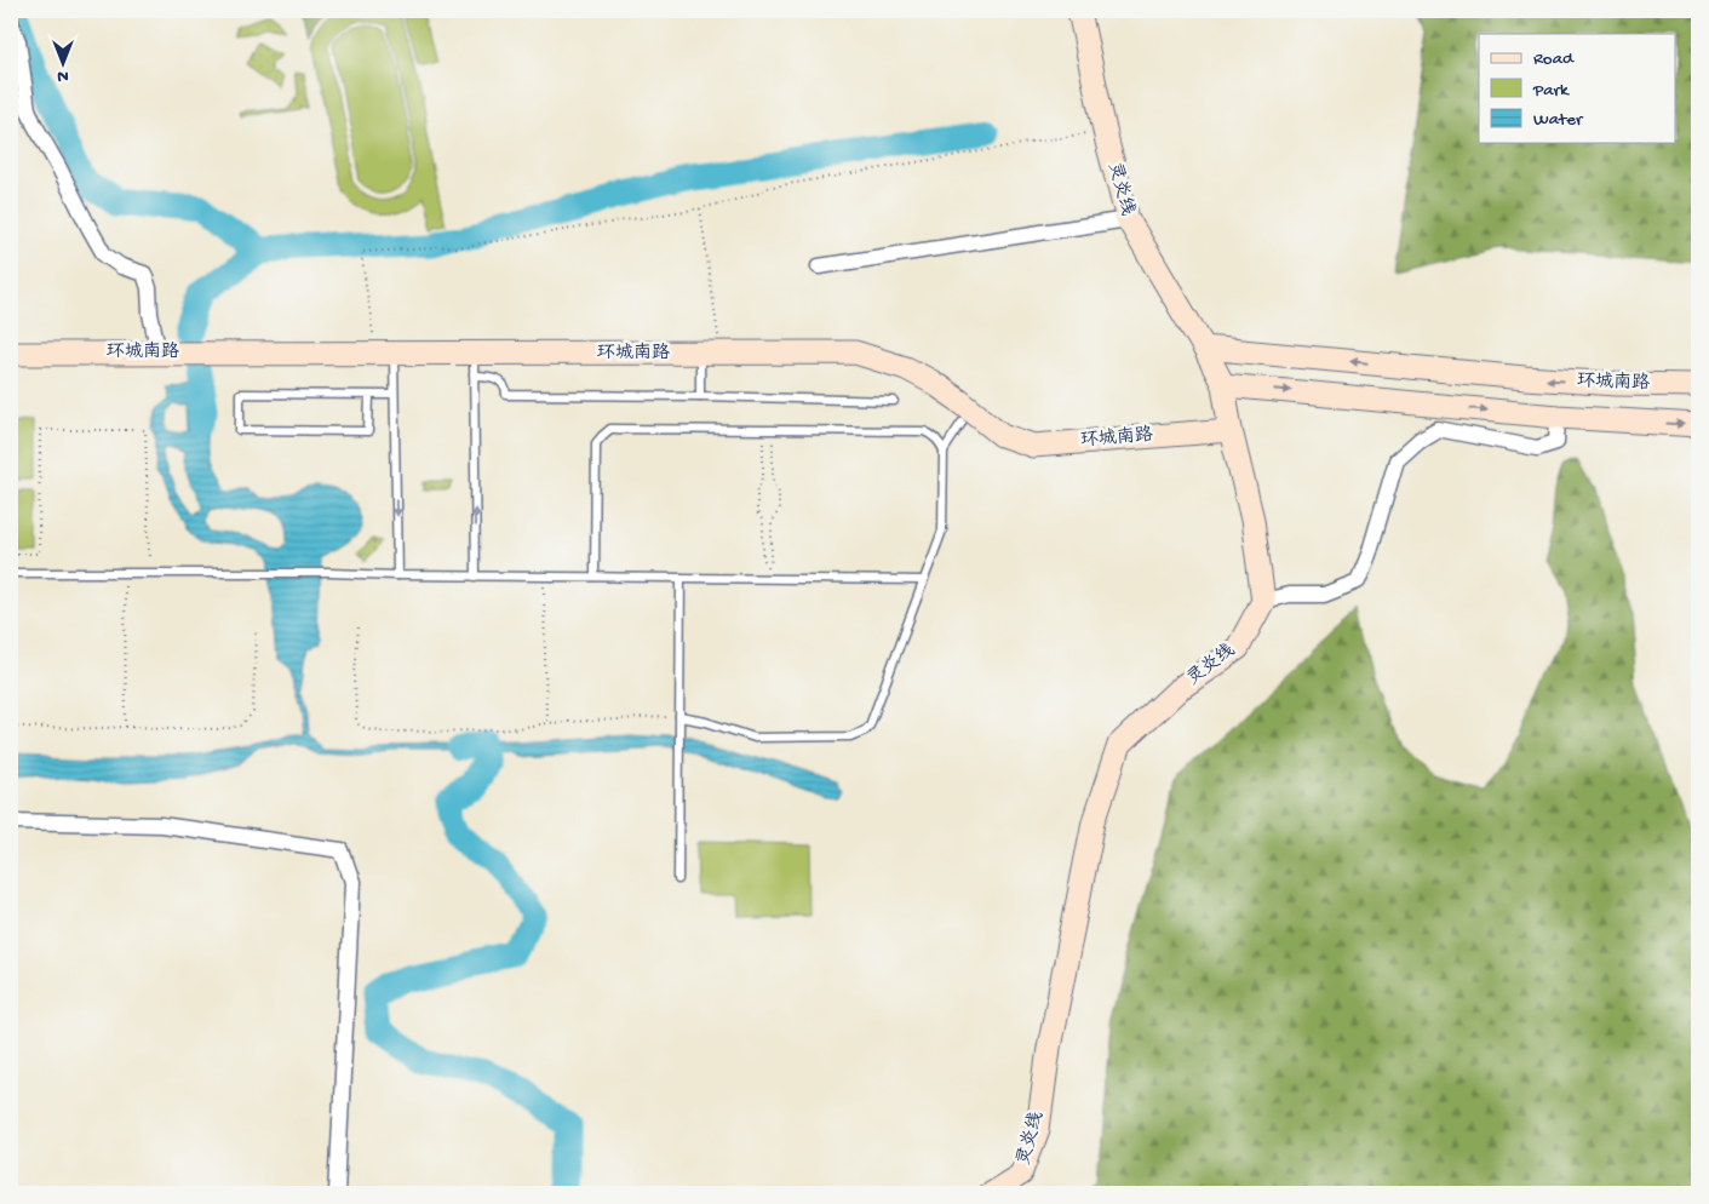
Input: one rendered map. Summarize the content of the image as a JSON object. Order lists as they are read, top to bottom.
{
  "streets": {
    "main road": ["灵炎线", "环城南路"]
  },
  "crossings": [
    ["灵炎线", "环城南路"]
  ],
  "legend": ["Road", "Park", "Water"],
  "north": "bottom"
}
